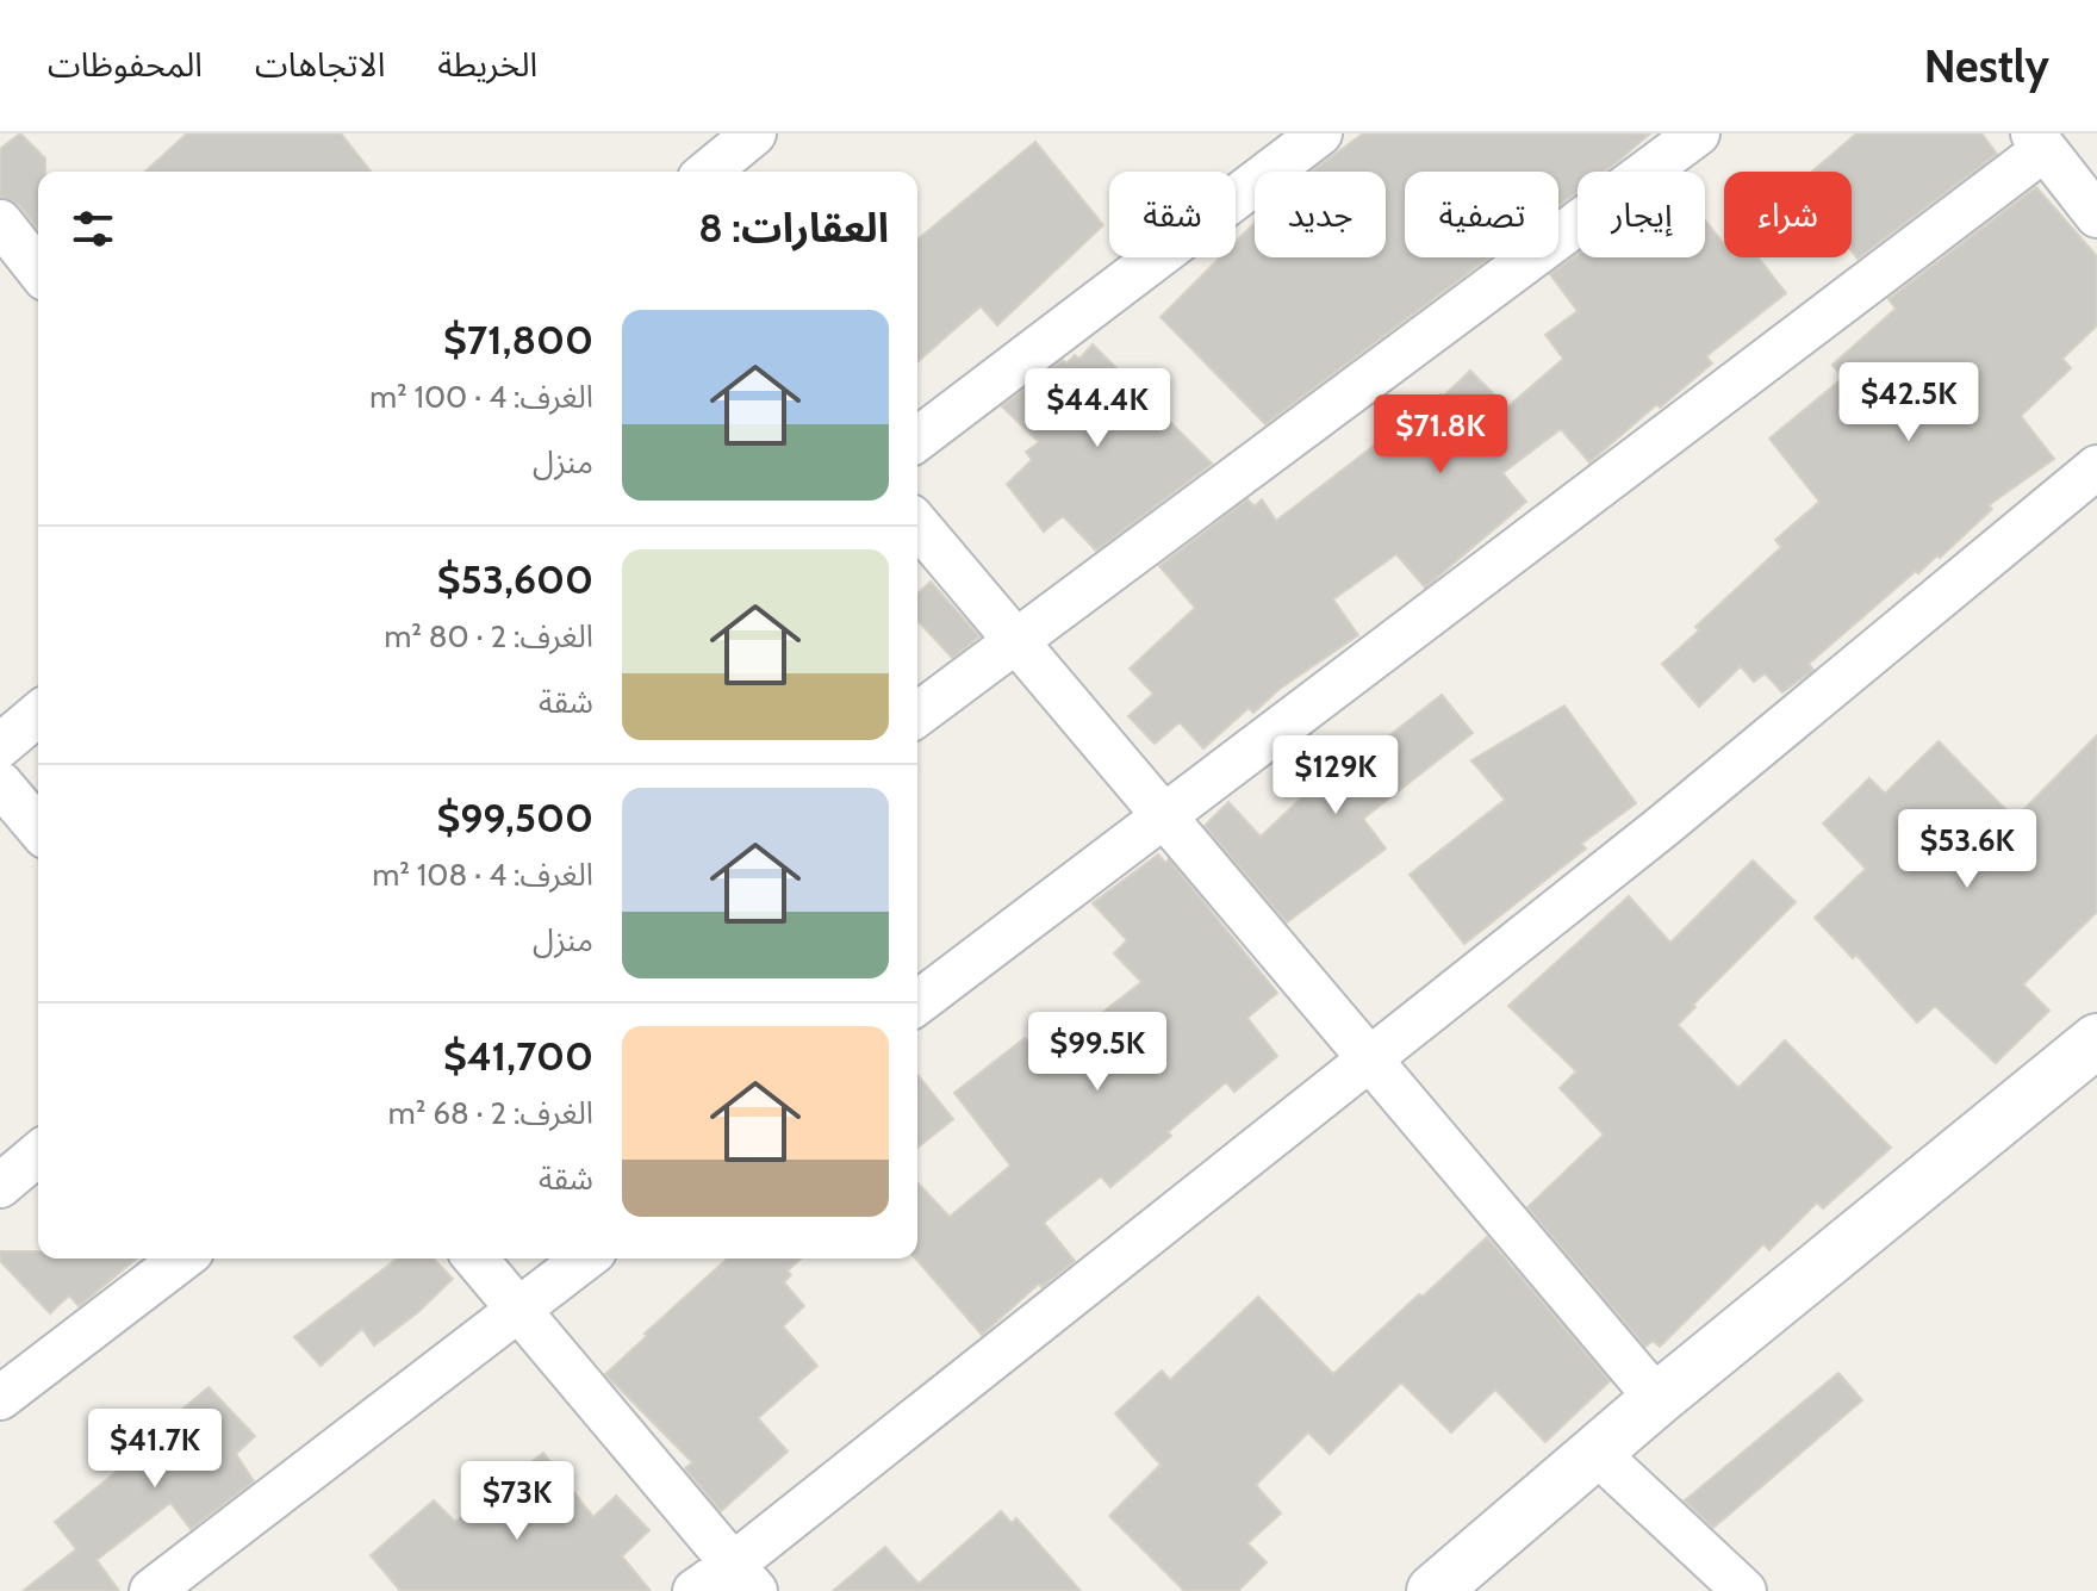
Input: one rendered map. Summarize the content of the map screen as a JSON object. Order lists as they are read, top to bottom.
{
  "page": {
    "header": "Nestly",
    "nav": ["الخريطة", "الاتجاهات", "المحفوظات"],
    "chip": [
      "شراء",
      "إيجار",
      "تصفية",
      "جديد",
      "شقة"
    ],
    "heading": "العقارات: 8",
    "list": [
      {
        "name": "$71,800",
        "note": "الغرف: 4 · 100 m² · منزل"
      },
      {
        "name": "$53,600",
        "note": "الغرف: 2 · 80 m² · شقة"
      },
      {
        "name": "$99,500",
        "note": "الغرف: 4 · 108 m² · منزل"
      },
      {
        "name": "$41,700",
        "note": "الغرف: 2 · 68 m² · شقة"
      }
    ],
    "price": [
      "$42.5K",
      "$44.4K",
      "$71.8K",
      "$129K",
      "$53.6K",
      "$99.5K",
      "$41.7K",
      "$73K"
    ]
  }
}
